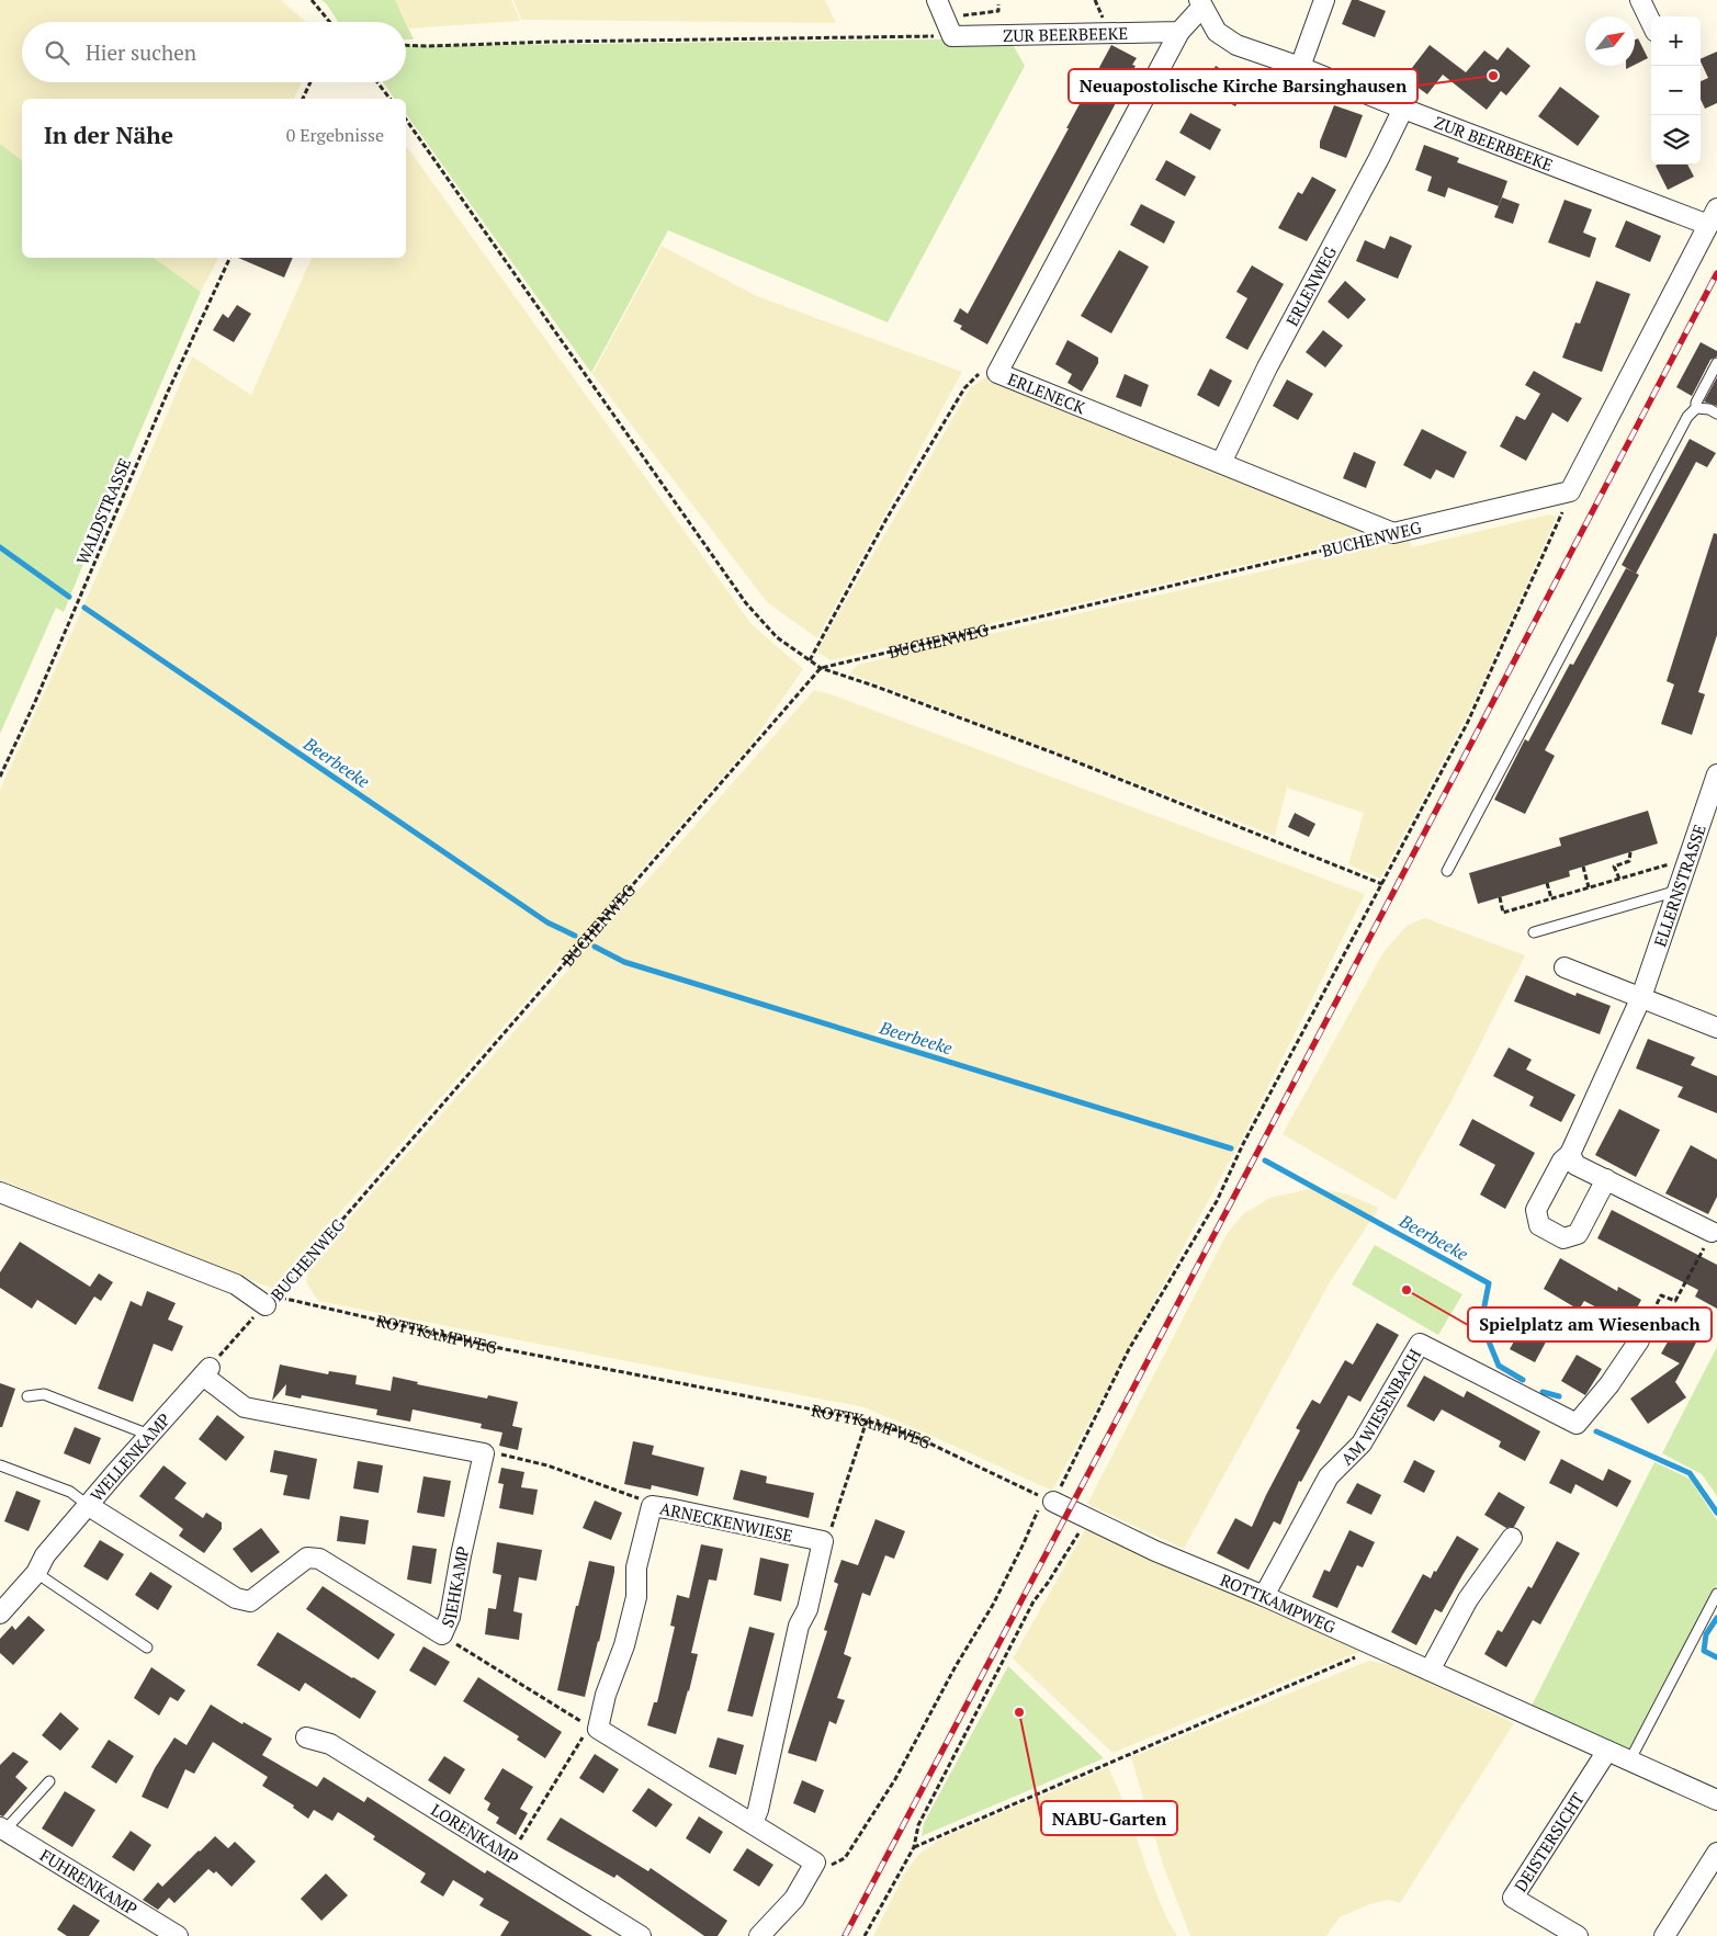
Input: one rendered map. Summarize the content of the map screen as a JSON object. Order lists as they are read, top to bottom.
{
  "streets": {
    "street": [
      "ZUR BEERBEEKE",
      "ERLENWEG",
      "ERLENECK",
      "BUCHENWEG",
      "ELLERNSTRASSE",
      "ROTTKAMPWEG",
      "AM WIESENBACH",
      "WELLENKAMP",
      "ARNECKENWIESE",
      "SIEHKAMP",
      "LORENKAMP",
      "DEISTERSICHT",
      "FUHRENKAMP"
    ],
    "path": ["WALDSTRASSE"]
  },
  "crossings": [
    ["ZUR BEERBEEKE", "ERLENWEG"],
    ["ZUR BEERBEEKE", "ERLENECK"],
    ["ERLENWEG", "ERLENECK"],
    ["ERLENECK", "BUCHENWEG"],
    ["BUCHENWEG", "ROTTKAMPWEG"],
    ["ROTTKAMPWEG", "AM WIESENBACH"],
    ["ROTTKAMPWEG", "DEISTERSICHT"],
    ["WELLENKAMP", "SIEHKAMP"]
  ],
  "water": ["Beerbeeke"],
  "places": ["Neuapostolische Kirche Barsinghausen", "Spielplatz am Wiesenbach", "NABU-Garten"],
  "north": "top right",
  "page": {
    "map_buttons": ["+", "−"],
    "search": "Hier suchen",
    "heading": ["In der Nähe", "0 Ergebnisse"]
  }
}
